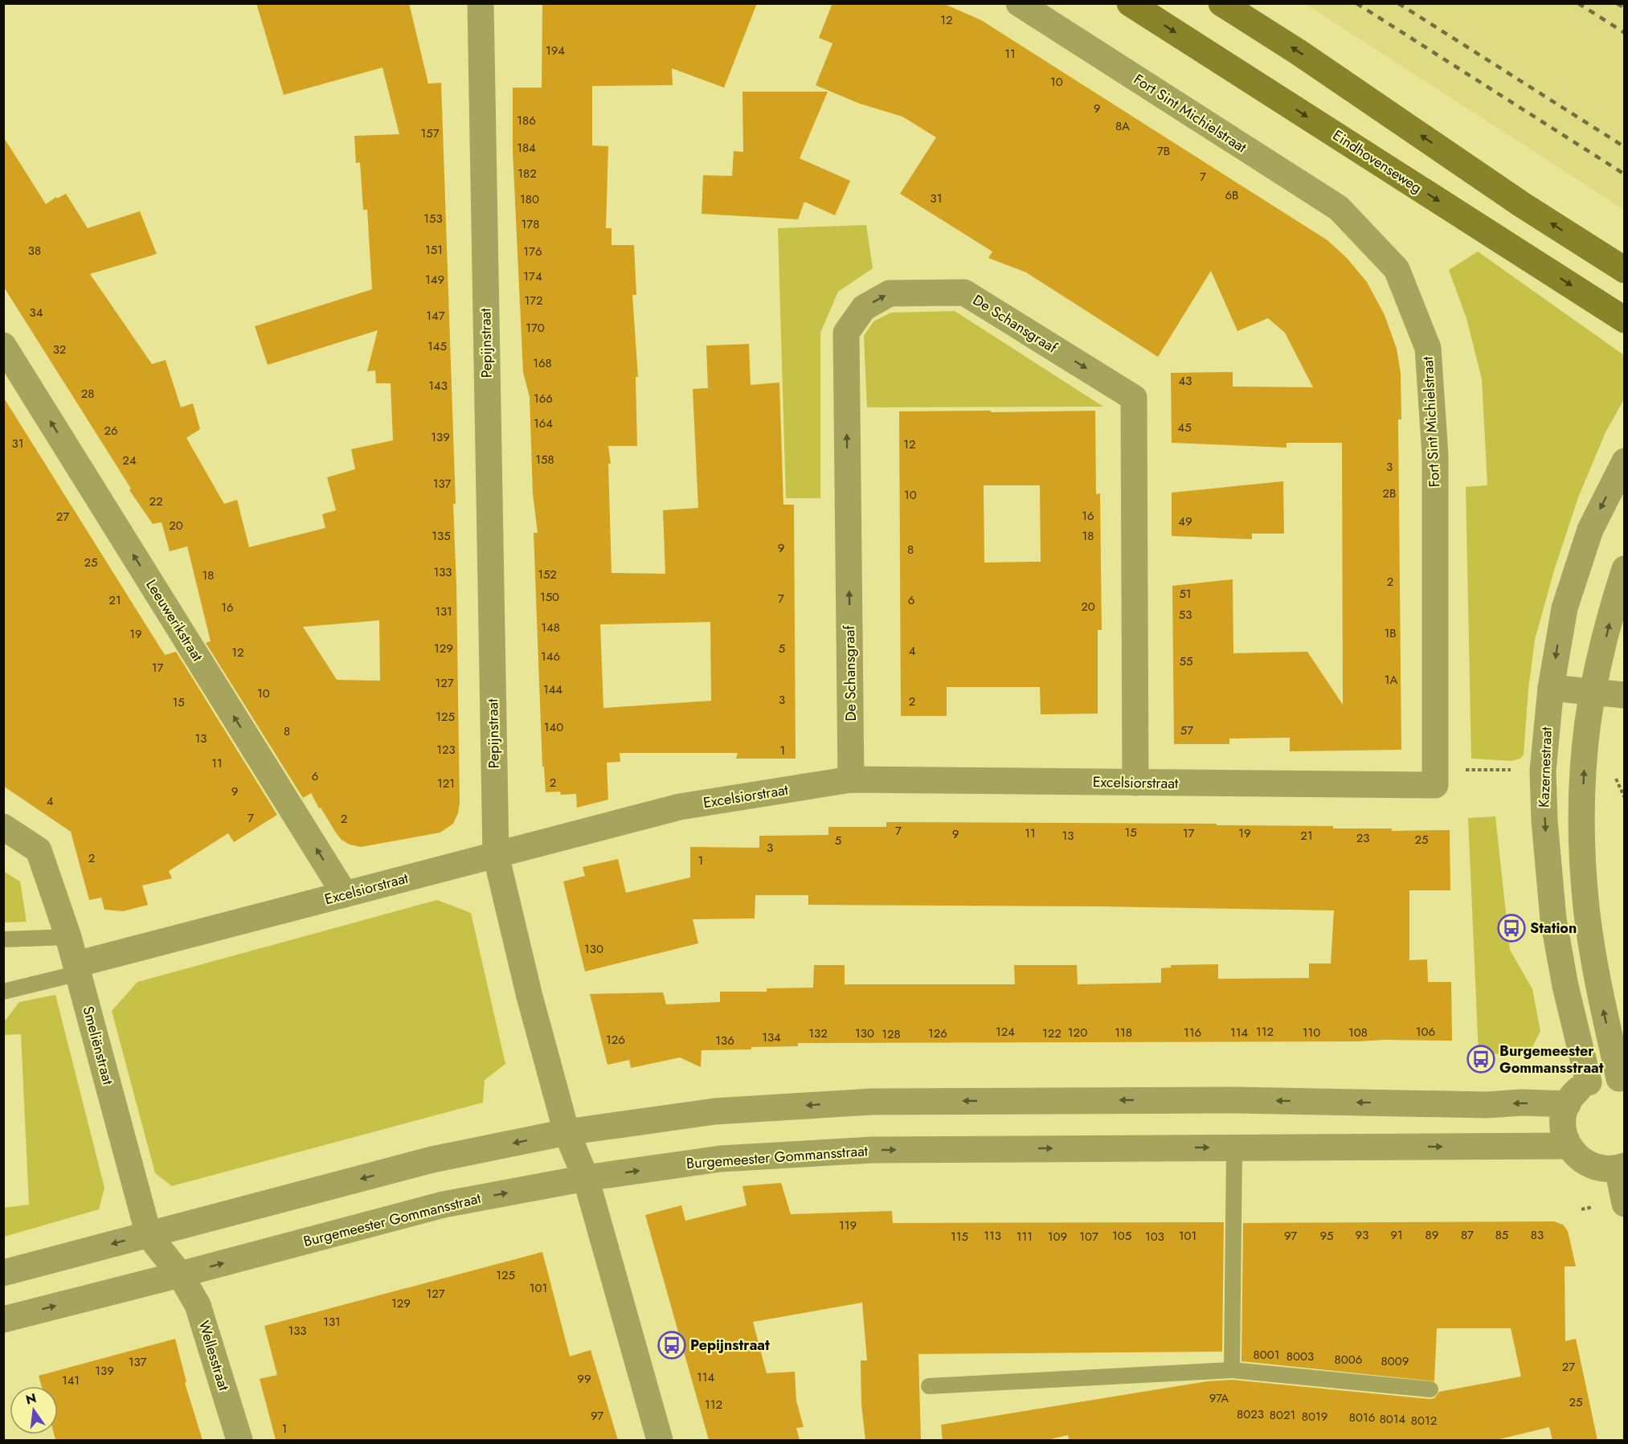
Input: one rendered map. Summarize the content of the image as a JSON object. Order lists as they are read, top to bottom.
{
  "streets": {
    "main road": ["Eindhovenseweg"],
    "street": [
      "Fort Sint Michielstraat",
      "De Schansgraaf",
      "Pepijnstraat",
      "Leeuwerikstraat",
      "Kazernestraat",
      "Excelsiorstraat",
      "Smeliënstraat",
      "Burgemeester Gommansstraat",
      "Wellesstraat"
    ]
  },
  "crossings": [
    ["Fort Sint Michielstraat", "Excelsiorstraat"],
    ["De Schansgraaf", "Excelsiorstraat"],
    ["Pepijnstraat", "Excelsiorstraat"],
    ["Pepijnstraat", "Burgemeester Gommansstraat"],
    ["Leeuwerikstraat", "Excelsiorstraat"],
    ["Excelsiorstraat", "Smeliënstraat"],
    ["Smeliënstraat", "Burgemeester Gommansstraat"],
    ["Smeliënstraat", "Wellesstraat"],
    ["Burgemeester Gommansstraat", "Wellesstraat"]
  ],
  "one_way": ["Leeuwerikstraat"],
  "places": {
    "bus stop": ["Station", "Burgemeester Gommansstraat", "Pepijnstraat"]
  },
  "house_numbers": [
    "12",
    "194",
    "11",
    "10",
    "9",
    "186",
    "8A",
    "157",
    "184",
    "7B",
    "182",
    "7",
    "6B",
    "31",
    "180",
    "153",
    "178",
    "151",
    "38",
    "176",
    "174",
    "149",
    "172",
    "34",
    "147",
    "170",
    "145",
    "32",
    "168",
    "43",
    "143",
    "28",
    "166",
    "164",
    "45",
    "26",
    "139",
    "31",
    "12",
    "158",
    "24",
    "3",
    "137",
    "2B",
    "10",
    "22",
    "16",
    "27",
    "49",
    "20",
    "135",
    "18",
    "9",
    "8",
    "25",
    "133",
    "152",
    "18",
    "2",
    "51",
    "150",
    "7",
    "21",
    "6",
    "20",
    "16",
    "131",
    "53",
    "148",
    "1B",
    "19",
    "129",
    "5",
    "4",
    "12",
    "146",
    "55",
    "17",
    "1A",
    "127",
    "144",
    "10",
    "3",
    "2",
    "15",
    "125",
    "140",
    "57",
    "8",
    "13",
    "123",
    "1",
    "11",
    "6",
    "2",
    "121",
    "9",
    "4",
    "7",
    "2",
    "7",
    "15",
    "11",
    "17",
    "19",
    "9",
    "13",
    "21",
    "23",
    "25",
    "5",
    "3",
    "2",
    "1",
    "130",
    "124",
    "112",
    "106",
    "120",
    "118",
    "116",
    "114",
    "110",
    "108",
    "132",
    "130",
    "126",
    "122",
    "128",
    "134",
    "126",
    "136",
    "119",
    "93",
    "91",
    "89",
    "87",
    "85",
    "83",
    "113",
    "105",
    "101",
    "97",
    "95",
    "115",
    "111",
    "109",
    "107",
    "103",
    "125",
    "101",
    "127",
    "129",
    "131",
    "133",
    "8001",
    "8003",
    "8006",
    "8009",
    "137",
    "27",
    "139",
    "114",
    "99",
    "141",
    "97A",
    "25",
    "112",
    "8023",
    "8021",
    "97",
    "8019",
    "8016",
    "8014",
    "8012",
    "1"
  ],
  "north": "top"
}
